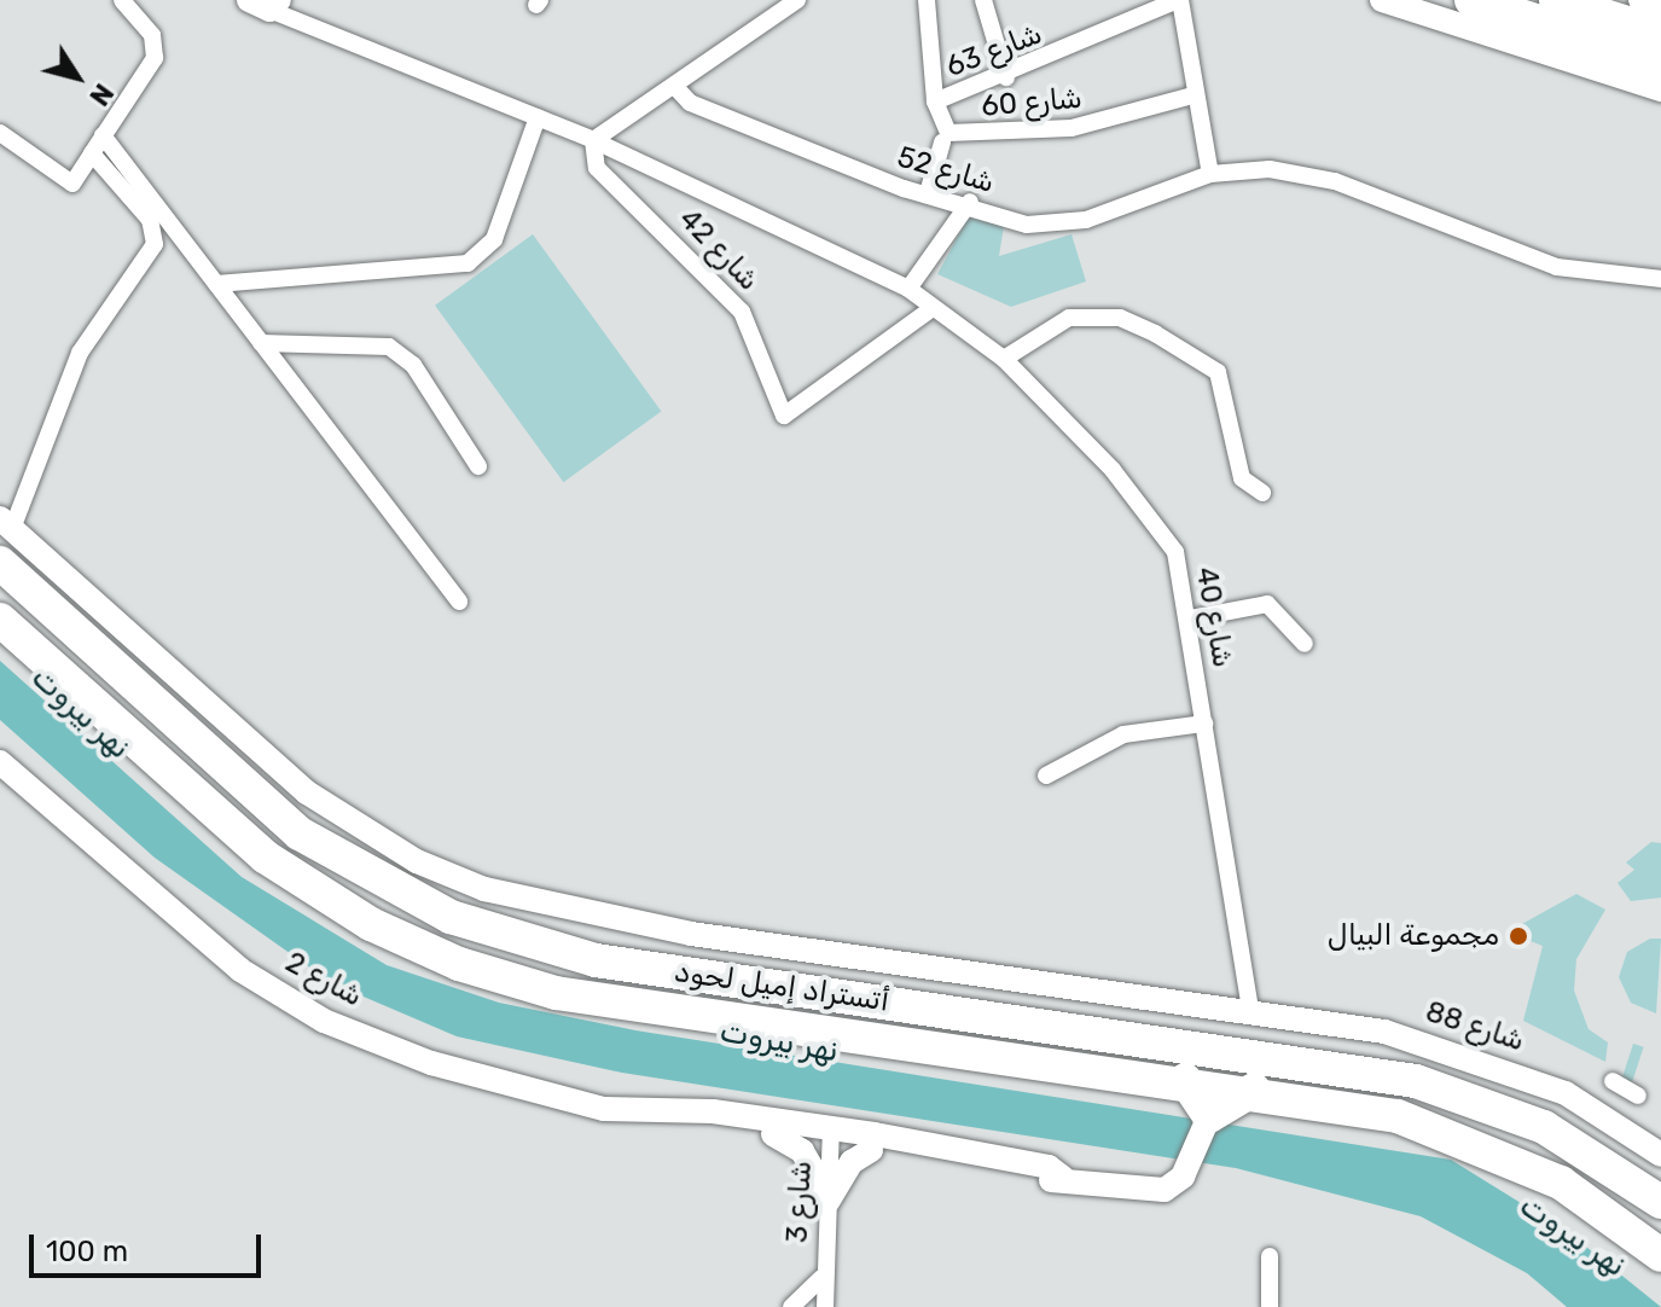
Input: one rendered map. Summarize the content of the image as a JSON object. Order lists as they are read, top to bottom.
{
  "streets": {
    "highway": ["أتستراد إميل لحود"],
    "street": [
      "شارع 63",
      "شارع 60",
      "شارع 52",
      "شارع 42",
      "شارع 40",
      "شارع 2",
      "شارع 88",
      "شارع 3"
    ]
  },
  "crossings": [
    ["شارع 63", "شارع 60"],
    ["شارع 42", "شارع 40"],
    ["شارع 40", "شارع 88"],
    ["شارع 2", "شارع 3"]
  ],
  "water": ["نهر بيروت"],
  "places": ["مجموعة البيال"],
  "scale_bar": "100 m",
  "north": "bottom right"
}
